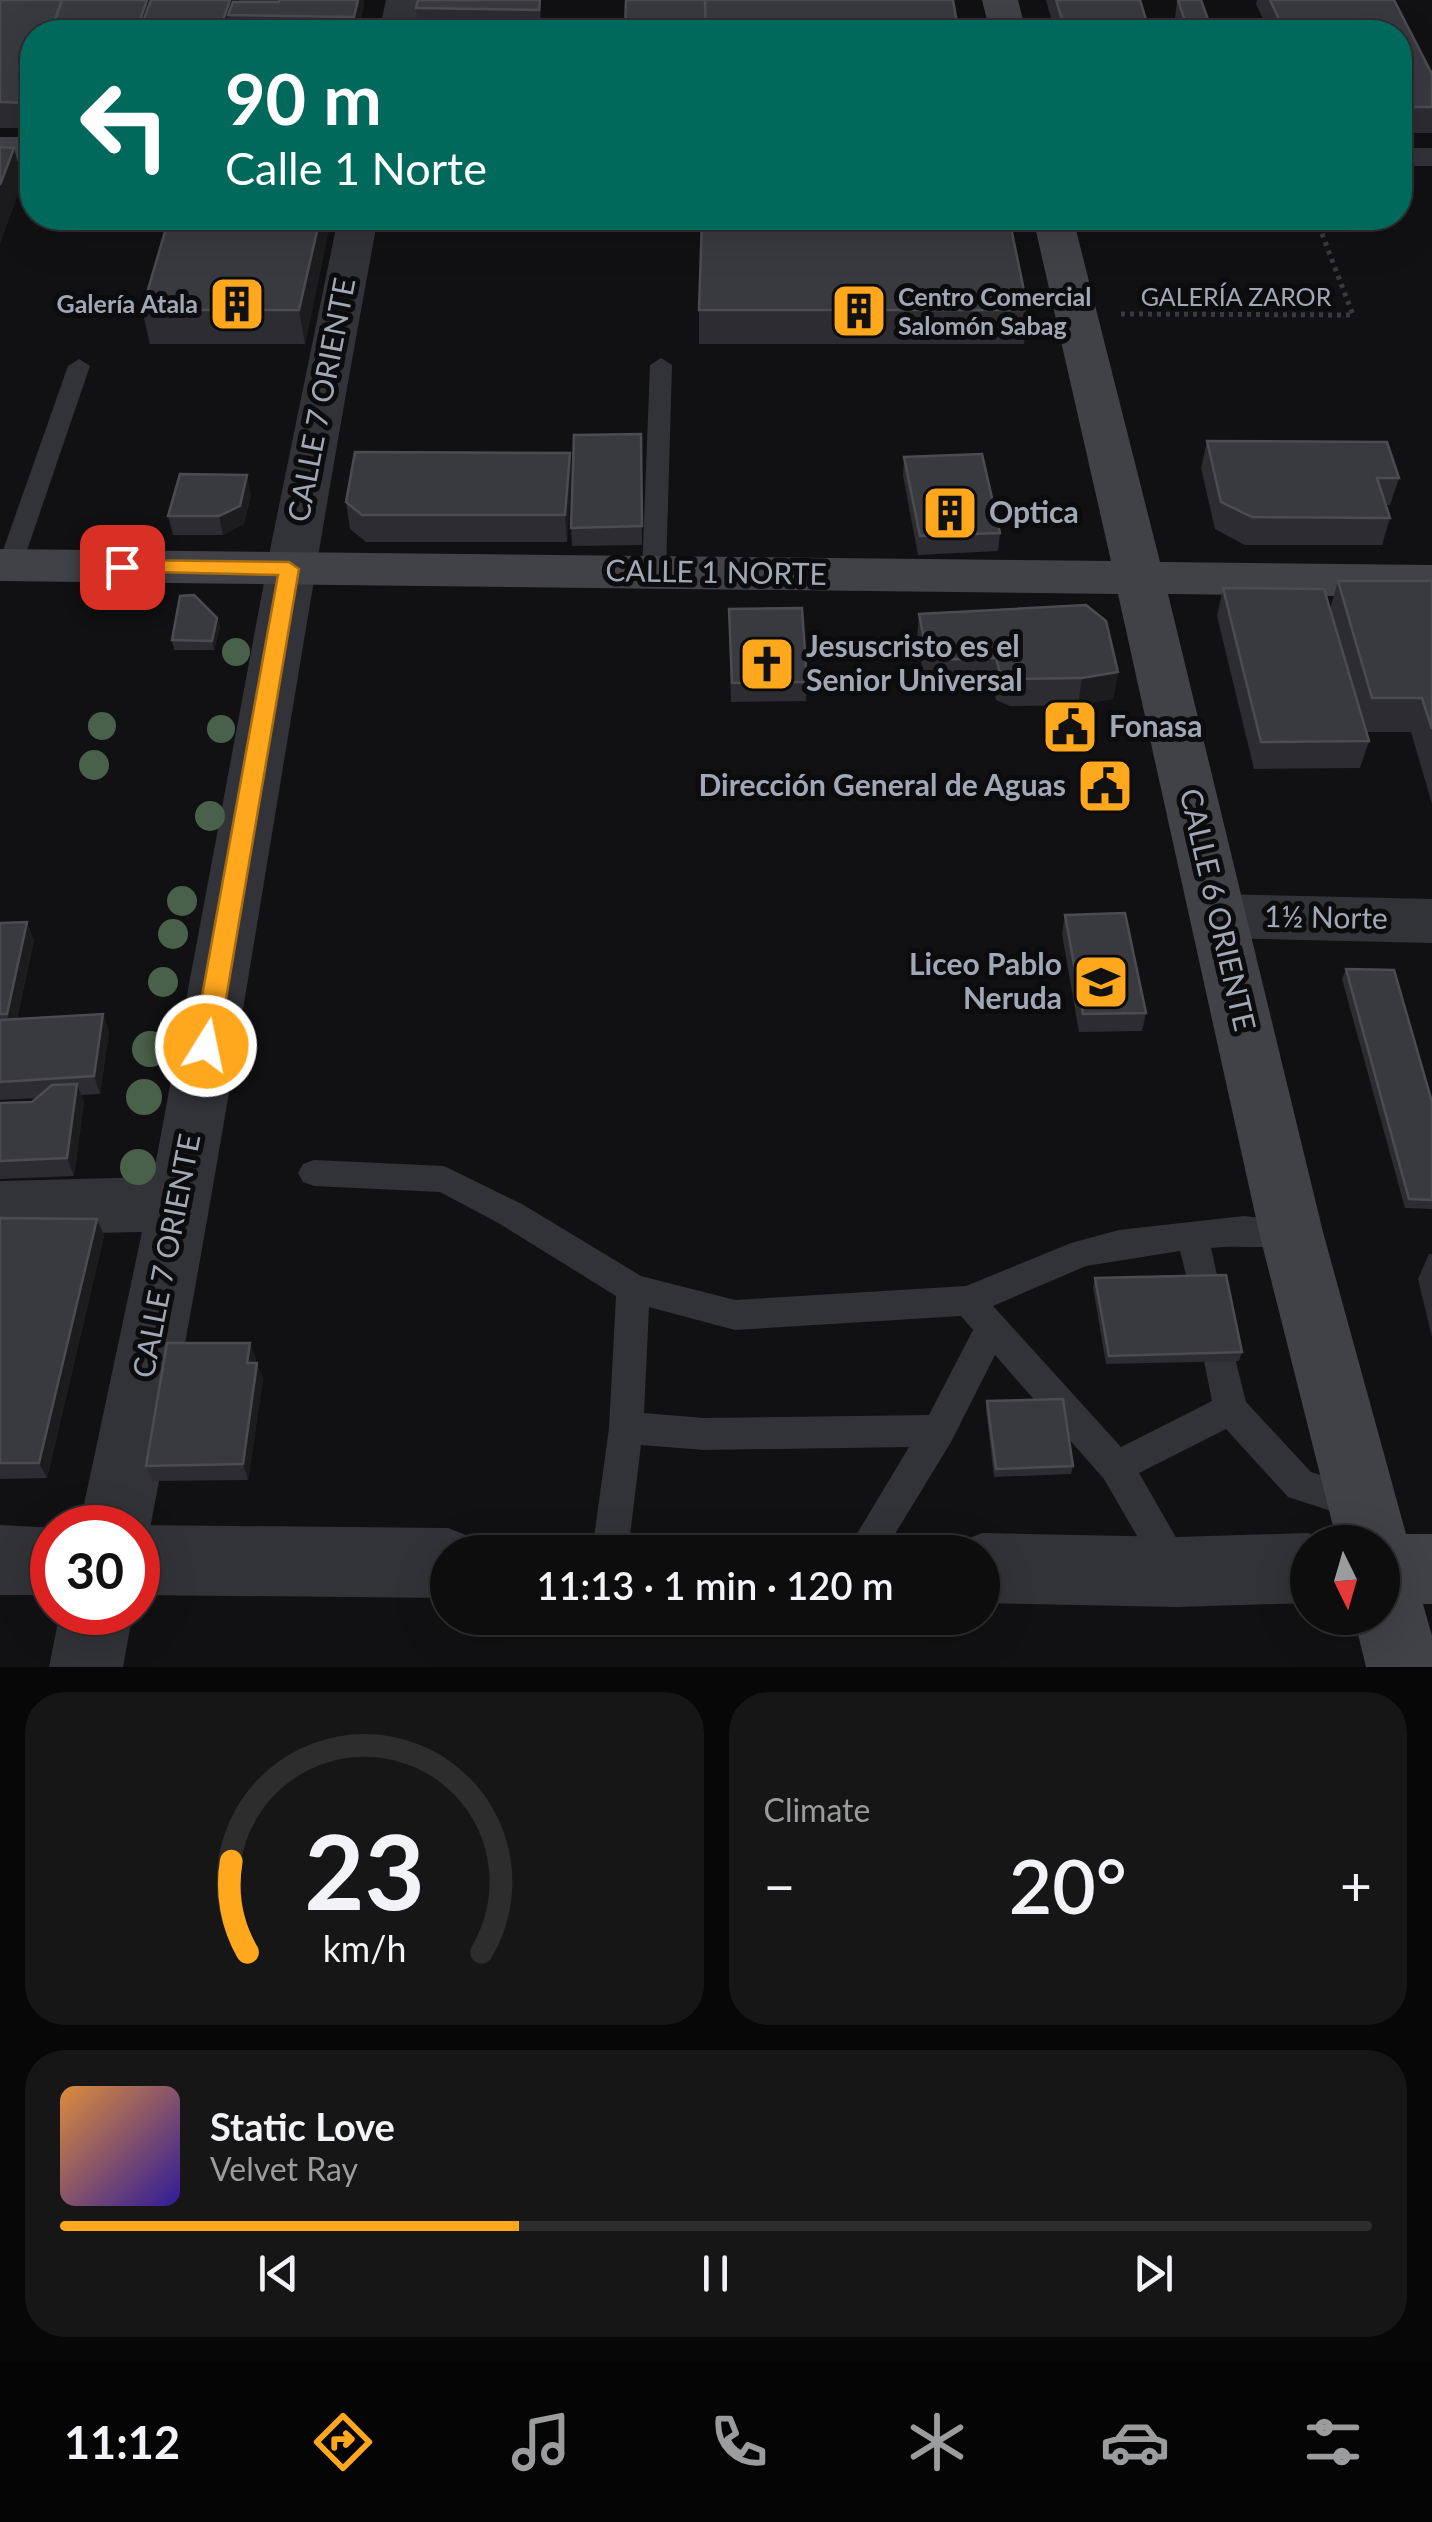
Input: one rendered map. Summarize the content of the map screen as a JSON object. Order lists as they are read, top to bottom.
{
  "streets": {
    "main road": ["CALLE 1 NORTE", "CALLE 6 ORIENTE"],
    "street": ["CALLE 7 ORIENTE", "1½ Norte"],
    "path": ["GALERÍA ZAROR"]
  },
  "crossings": [
    ["GALERÍA ZAROR", "CALLE 6 ORIENTE"],
    ["CALLE 7 ORIENTE", "CALLE 1 NORTE"],
    ["CALLE 1 NORTE", "CALLE 6 ORIENTE"],
    ["CALLE 6 ORIENTE", "1½ Norte"]
  ],
  "places": {
    "building": ["Galería Atala", "Centro Comercial Salomón Sabag", "Optica"],
    "church": ["Jesuscristo es el Senior Universal"],
    "public building": ["Fonasa", "Dirección General de Aguas"],
    "school or university": ["Liceo Pablo Neruda"]
  },
  "north": "bottom",
  "page": {
    "turn": ["90 m", "Calle 1 Norte"],
    "limit": "30",
    "trip": "11:13 · 1 min · 120 m",
    "tile": "Climate",
    "heat": ["−", "20°", "+"],
    "song": ["Static Love", "Velvet Ray"],
    "tabs": "11:12",
    "gauge": ["23", "km/h"]
  }
}
